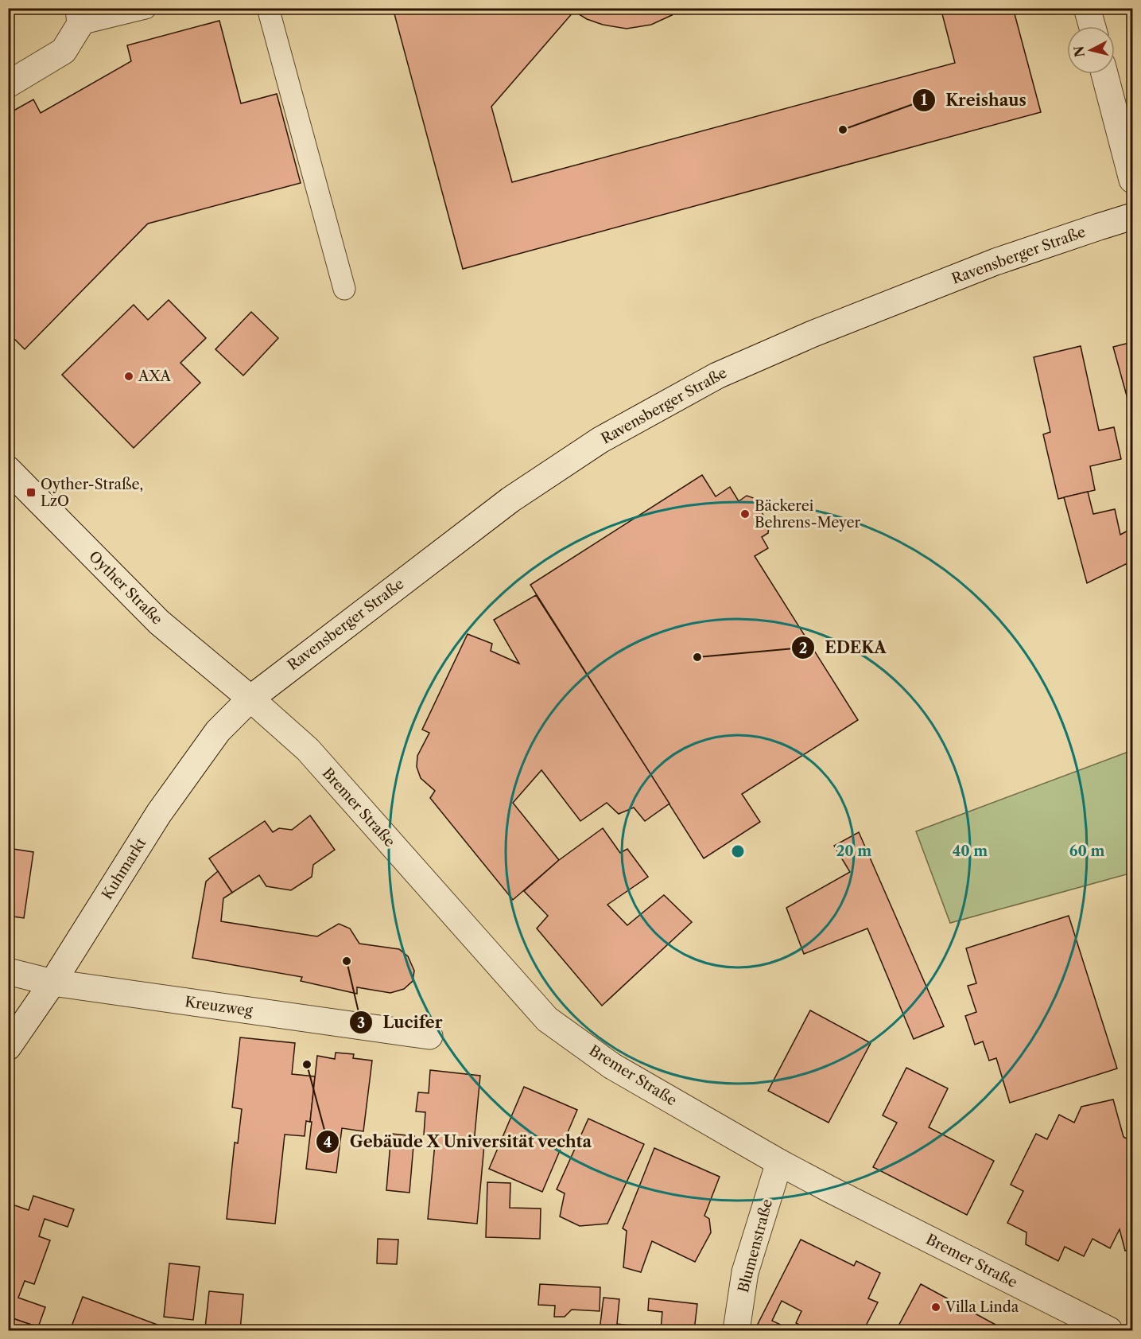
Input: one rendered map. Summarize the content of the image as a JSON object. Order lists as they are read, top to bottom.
{
  "streets": {
    "street": [
      "Ravensberger Straße",
      "Oyther Straße",
      "Bremer Straße",
      "Kuhmarkt",
      "Kreuzweg",
      "Blumenstraße"
    ]
  },
  "crossings": [
    ["Ravensberger Straße", "Oyther Straße"],
    ["Ravensberger Straße", "Bremer Straße"],
    ["Ravensberger Straße", "Kuhmarkt"],
    ["Oyther Straße", "Bremer Straße"],
    ["Oyther Straße", "Kuhmarkt"],
    ["Bremer Straße", "Kuhmarkt"],
    ["Bremer Straße", "Blumenstraße"],
    ["Kuhmarkt", "Kreuzweg"]
  ],
  "places": {
    "other": [
      "Kreishaus",
      "AXA",
      "Bäckerei Behrens-Meyer",
      "EDEKA",
      "Lucifer",
      "Gebäude X Universität vechta",
      "Villa Linda"
    ],
    "transit": ["Oyther-Straße, LzO"]
  },
  "north": "left",
  "rings": ["20 m", "40 m", "60 m"]
}
